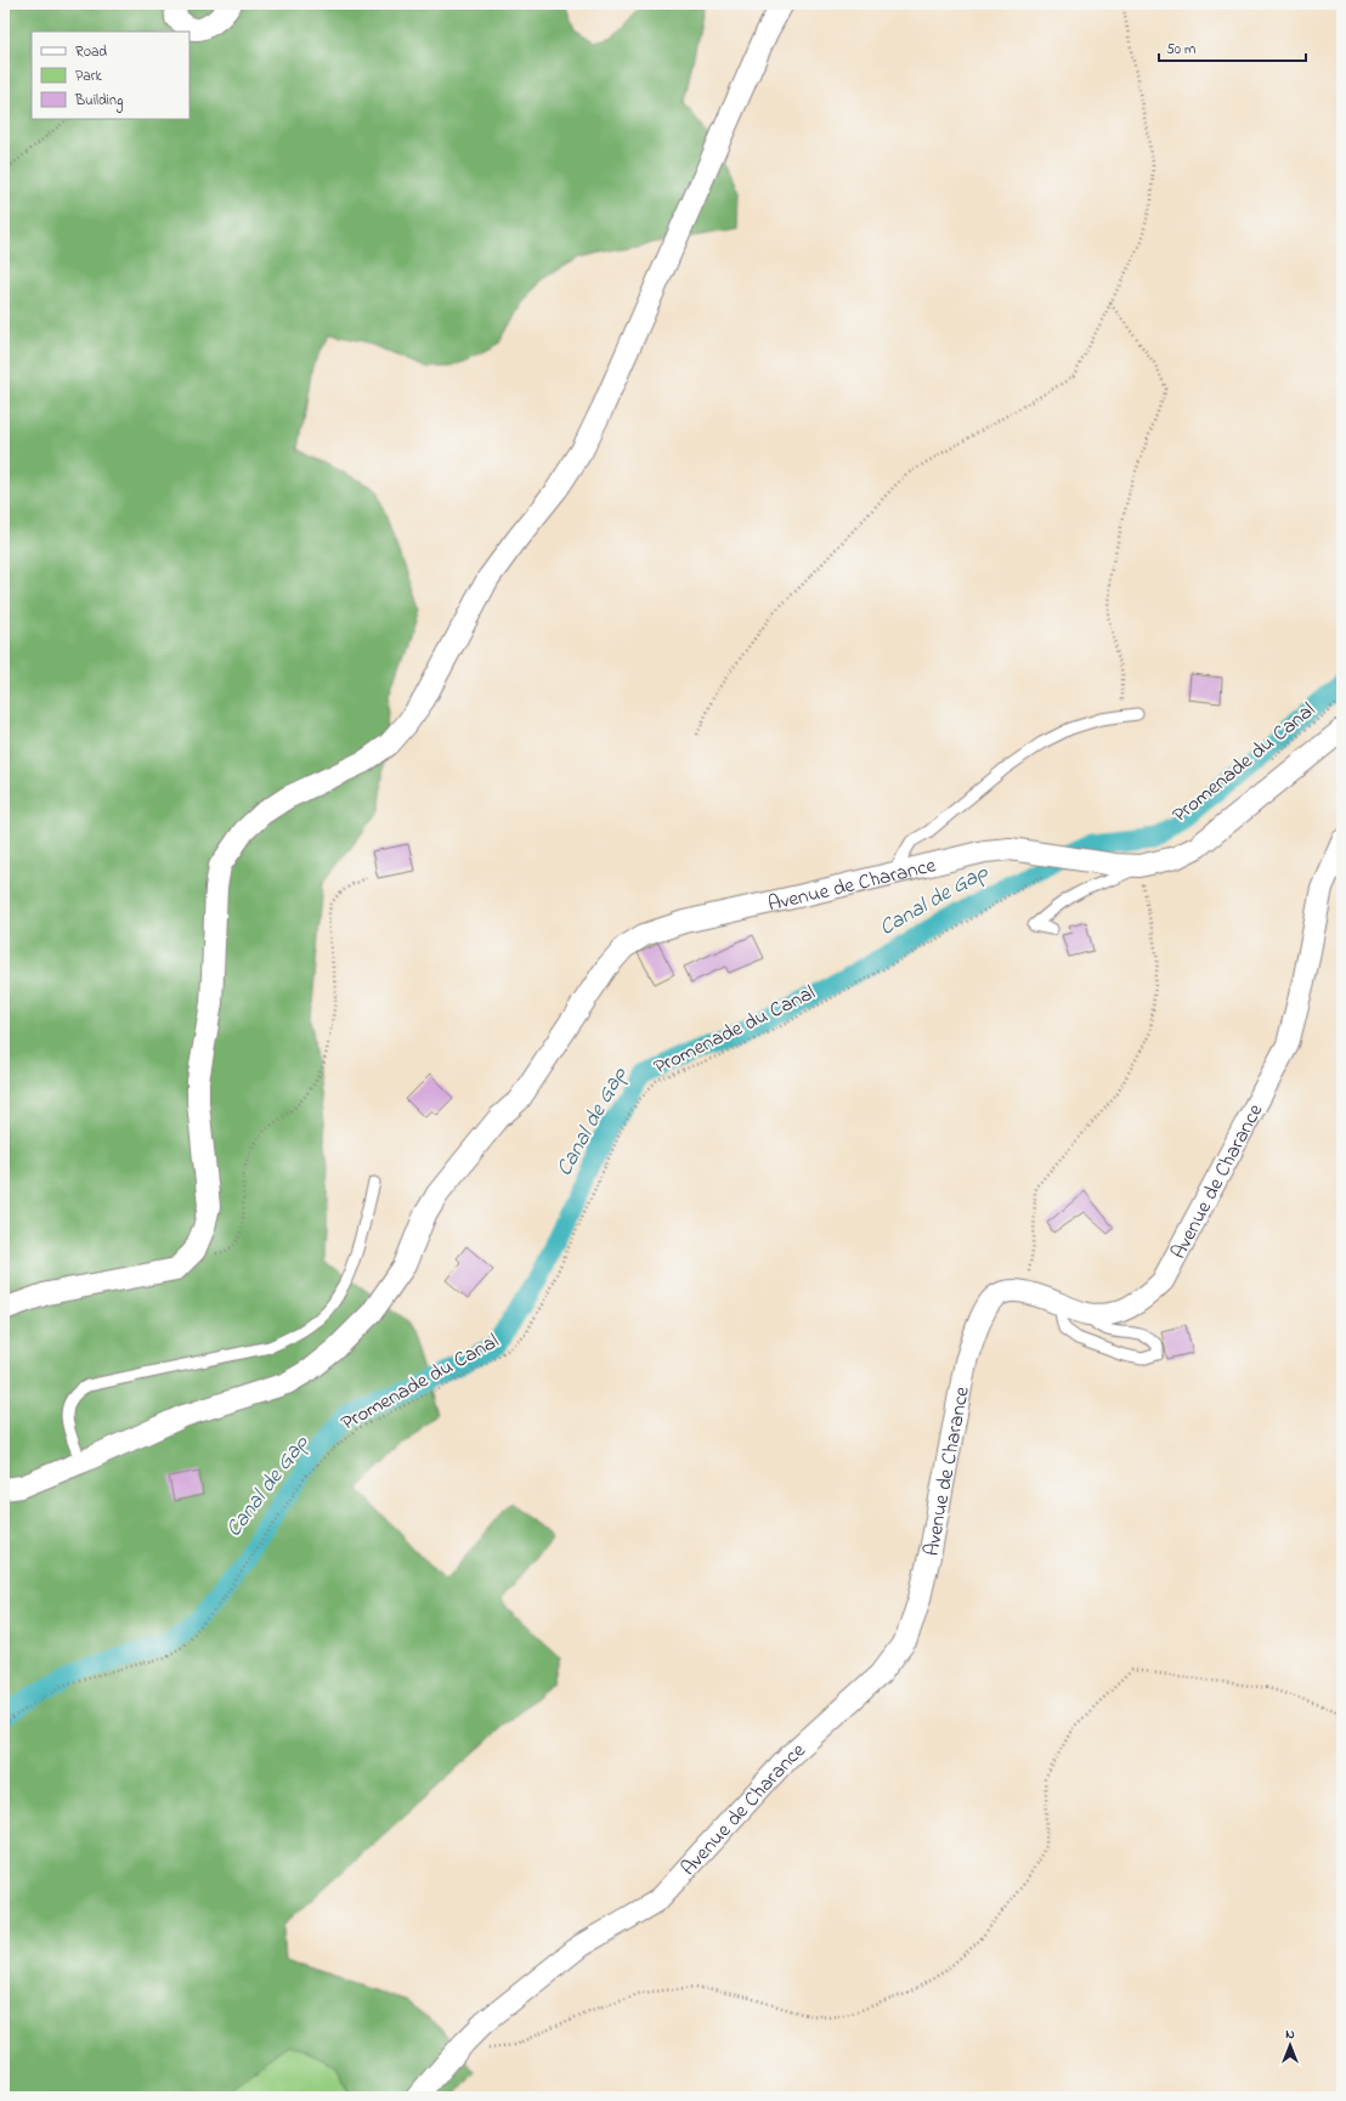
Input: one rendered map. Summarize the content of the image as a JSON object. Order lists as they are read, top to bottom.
{
  "streets": {
    "street": ["Avenue de Charance"],
    "path": ["Promenade du Canal"]
  },
  "water": ["Canal de Gap"],
  "legend": ["Road", "Park", "Building"],
  "scale_bar": "50 m",
  "north": "top"
}
